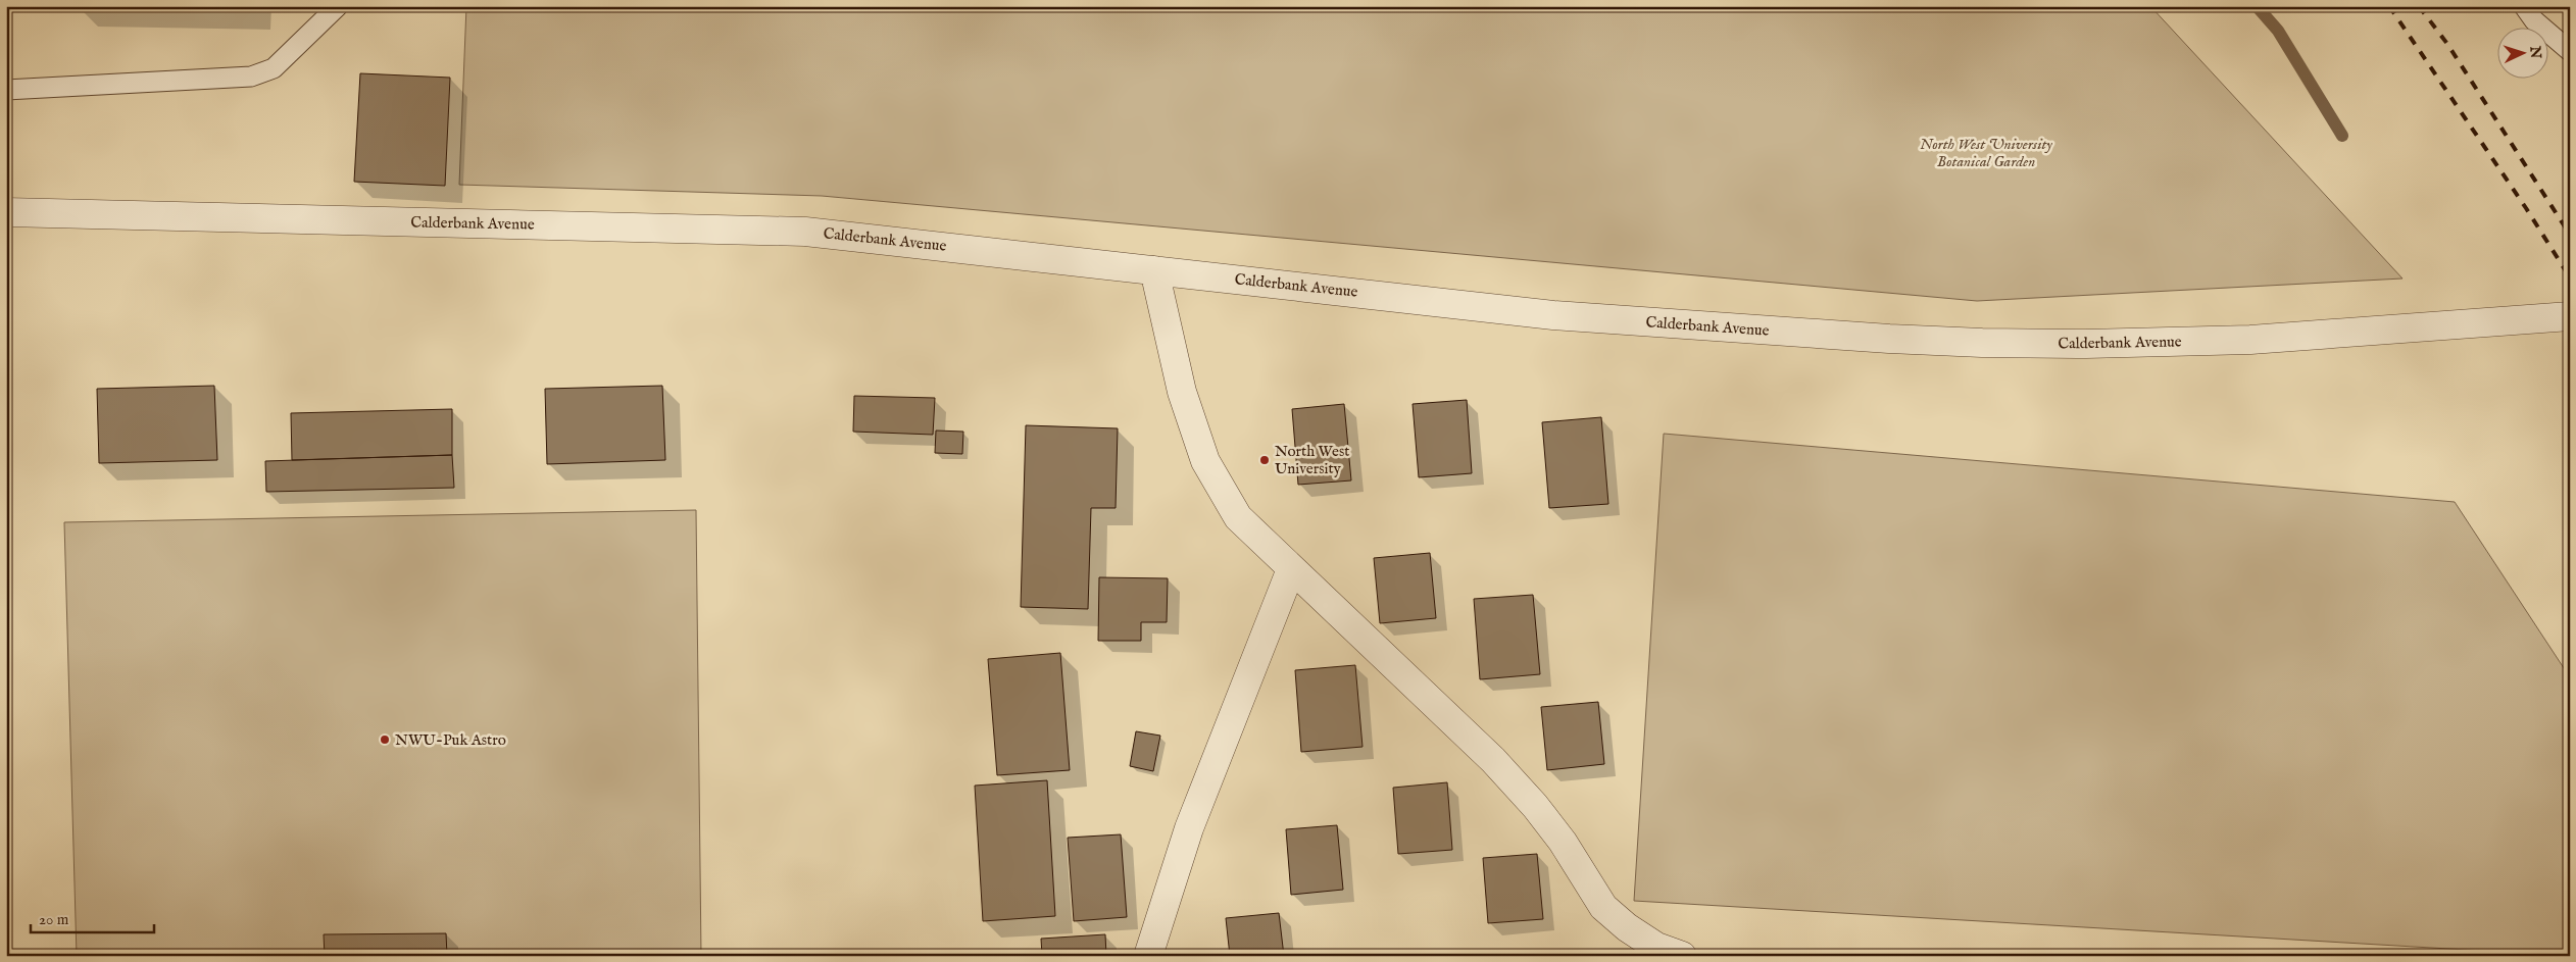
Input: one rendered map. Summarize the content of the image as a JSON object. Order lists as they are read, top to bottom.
{
  "streets": {
    "street": ["Calderbank Avenue"]
  },
  "parks": ["North West University Botanical Garden"],
  "places": ["North West University", "NWU-Puk Astro"],
  "scale_bar": "20 m",
  "north": "right"
}
